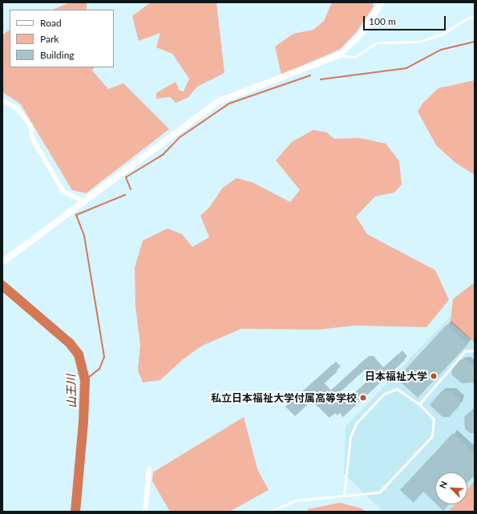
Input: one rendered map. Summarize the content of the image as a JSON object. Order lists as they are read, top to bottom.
{
  "water": ["山王川"],
  "places": ["日本福祉大学", "私立日本福祉大学付属高等学校"],
  "legend": ["Road", "Park", "Building"],
  "scale_bar": "100 m",
  "north": "top left"
}
